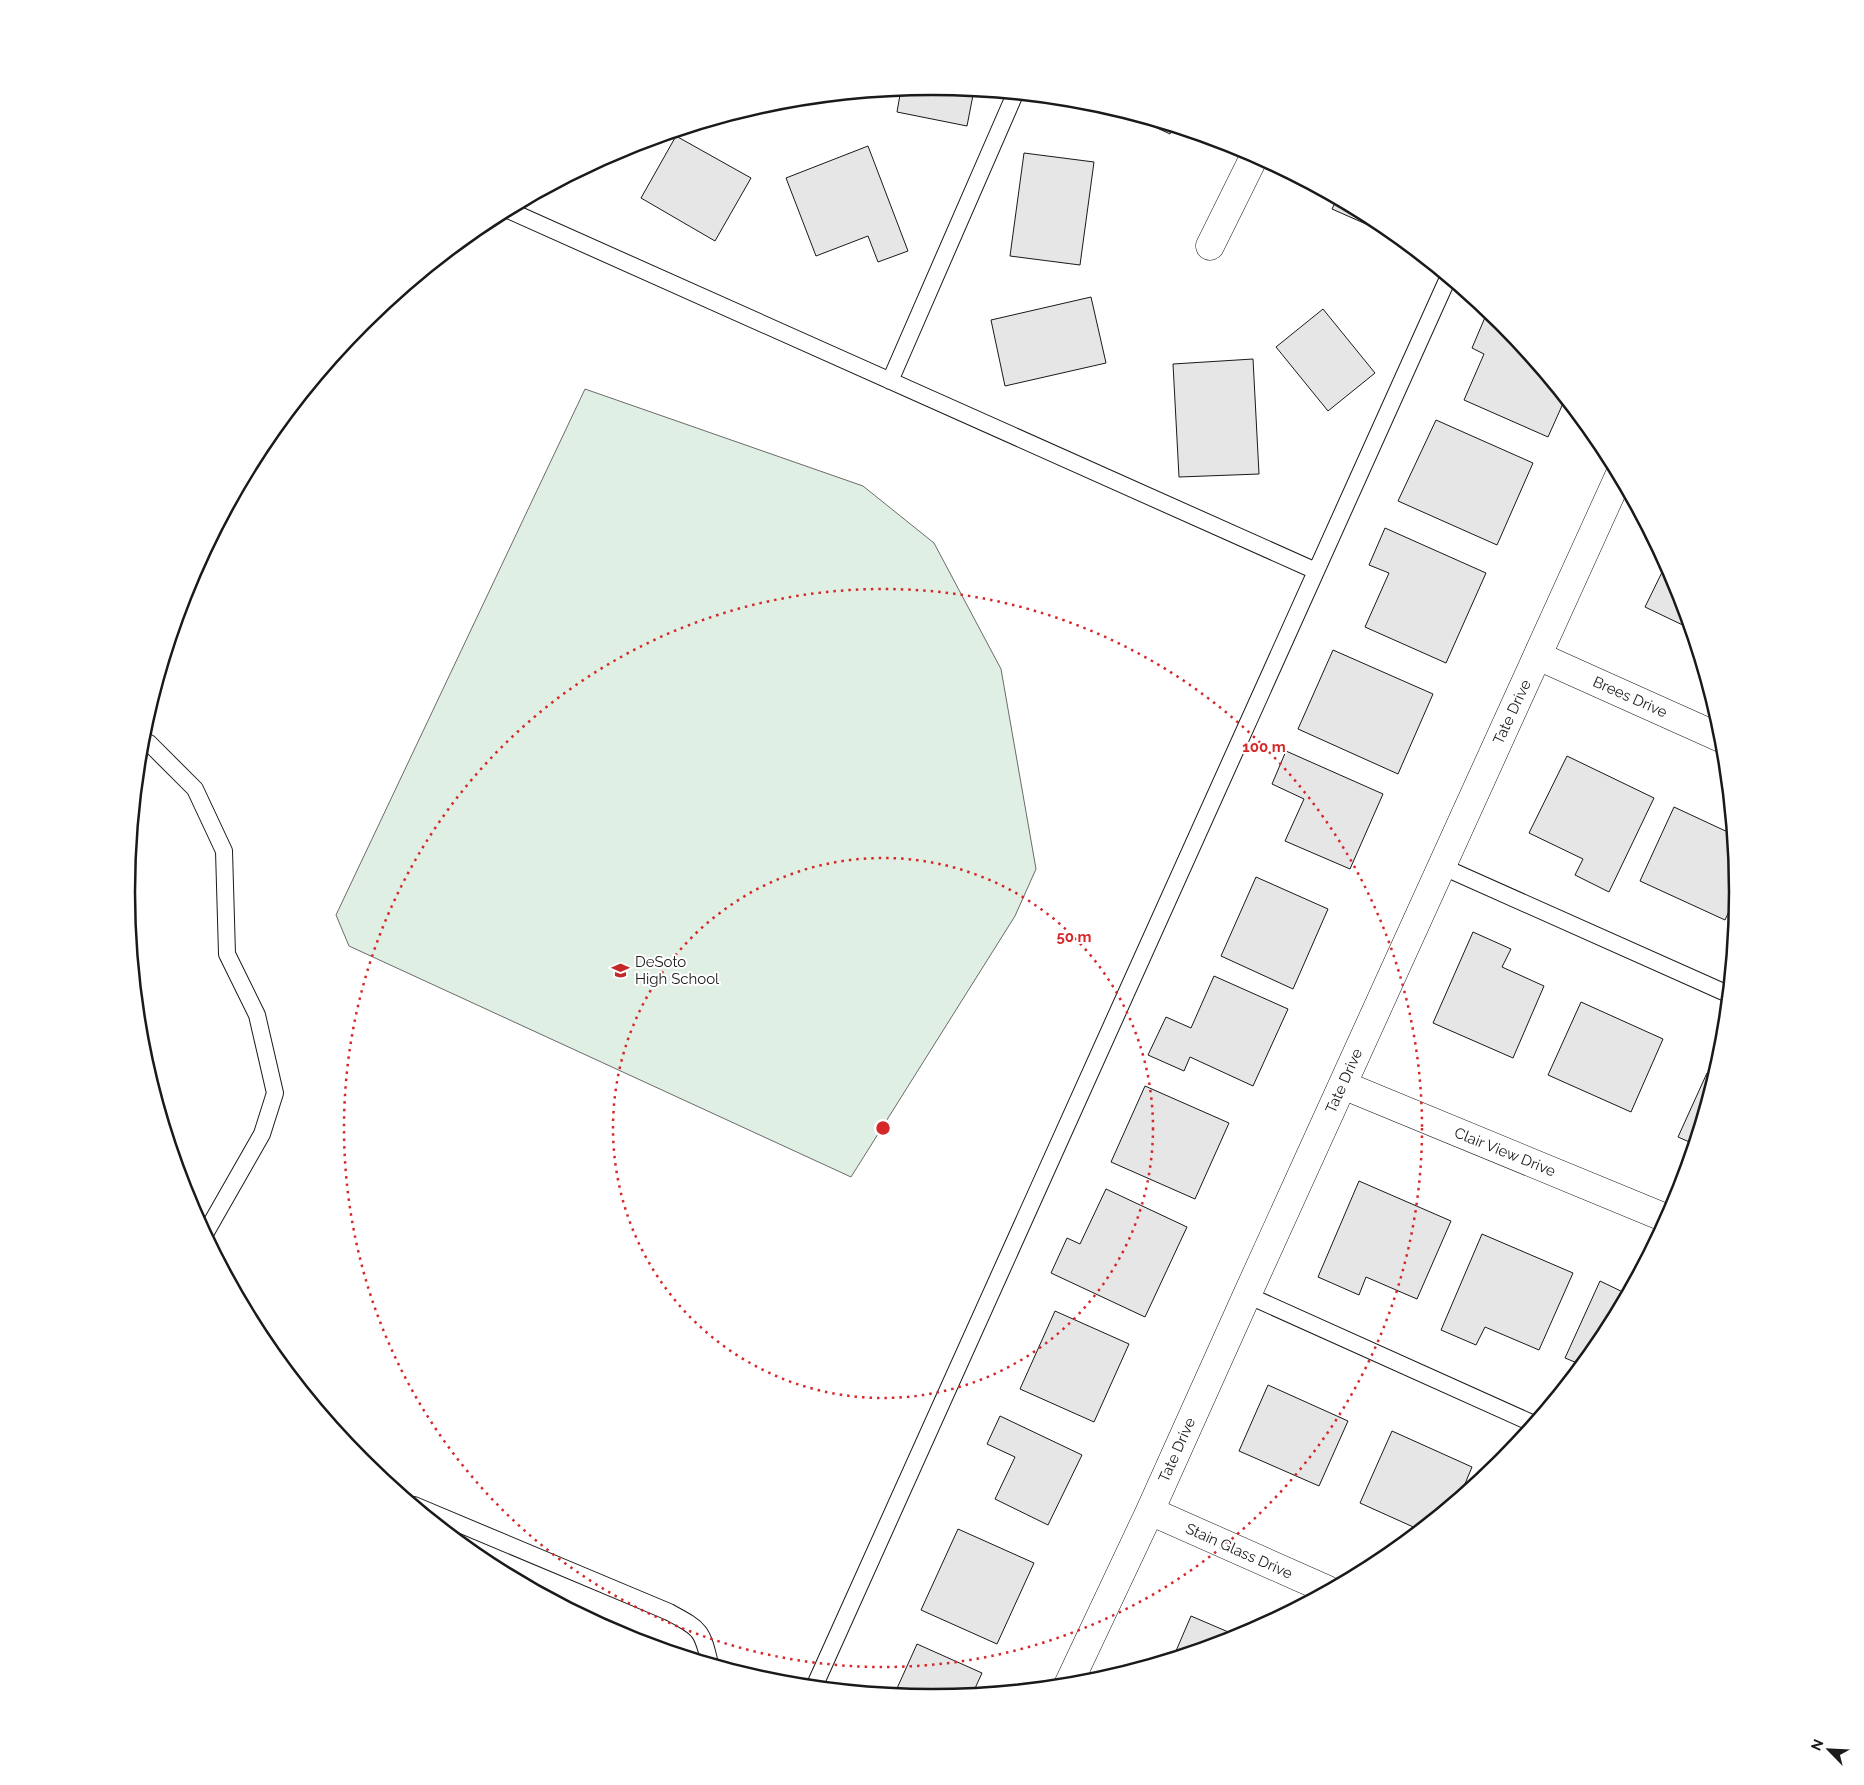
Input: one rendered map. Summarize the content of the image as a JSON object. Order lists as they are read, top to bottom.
{
  "streets": {
    "street": [
      "Brees Drive",
      "Tate Drive",
      "Clair View Drive",
      "Stain Glass Drive"
    ]
  },
  "crossings": [
    ["Brees Drive", "Tate Drive"],
    ["Tate Drive", "Clair View Drive"],
    ["Tate Drive", "Stain Glass Drive"]
  ],
  "places": {
    "school or university": ["DeSoto High School"]
  },
  "north": "top left",
  "rings": ["100 m", "50 m"]
}
